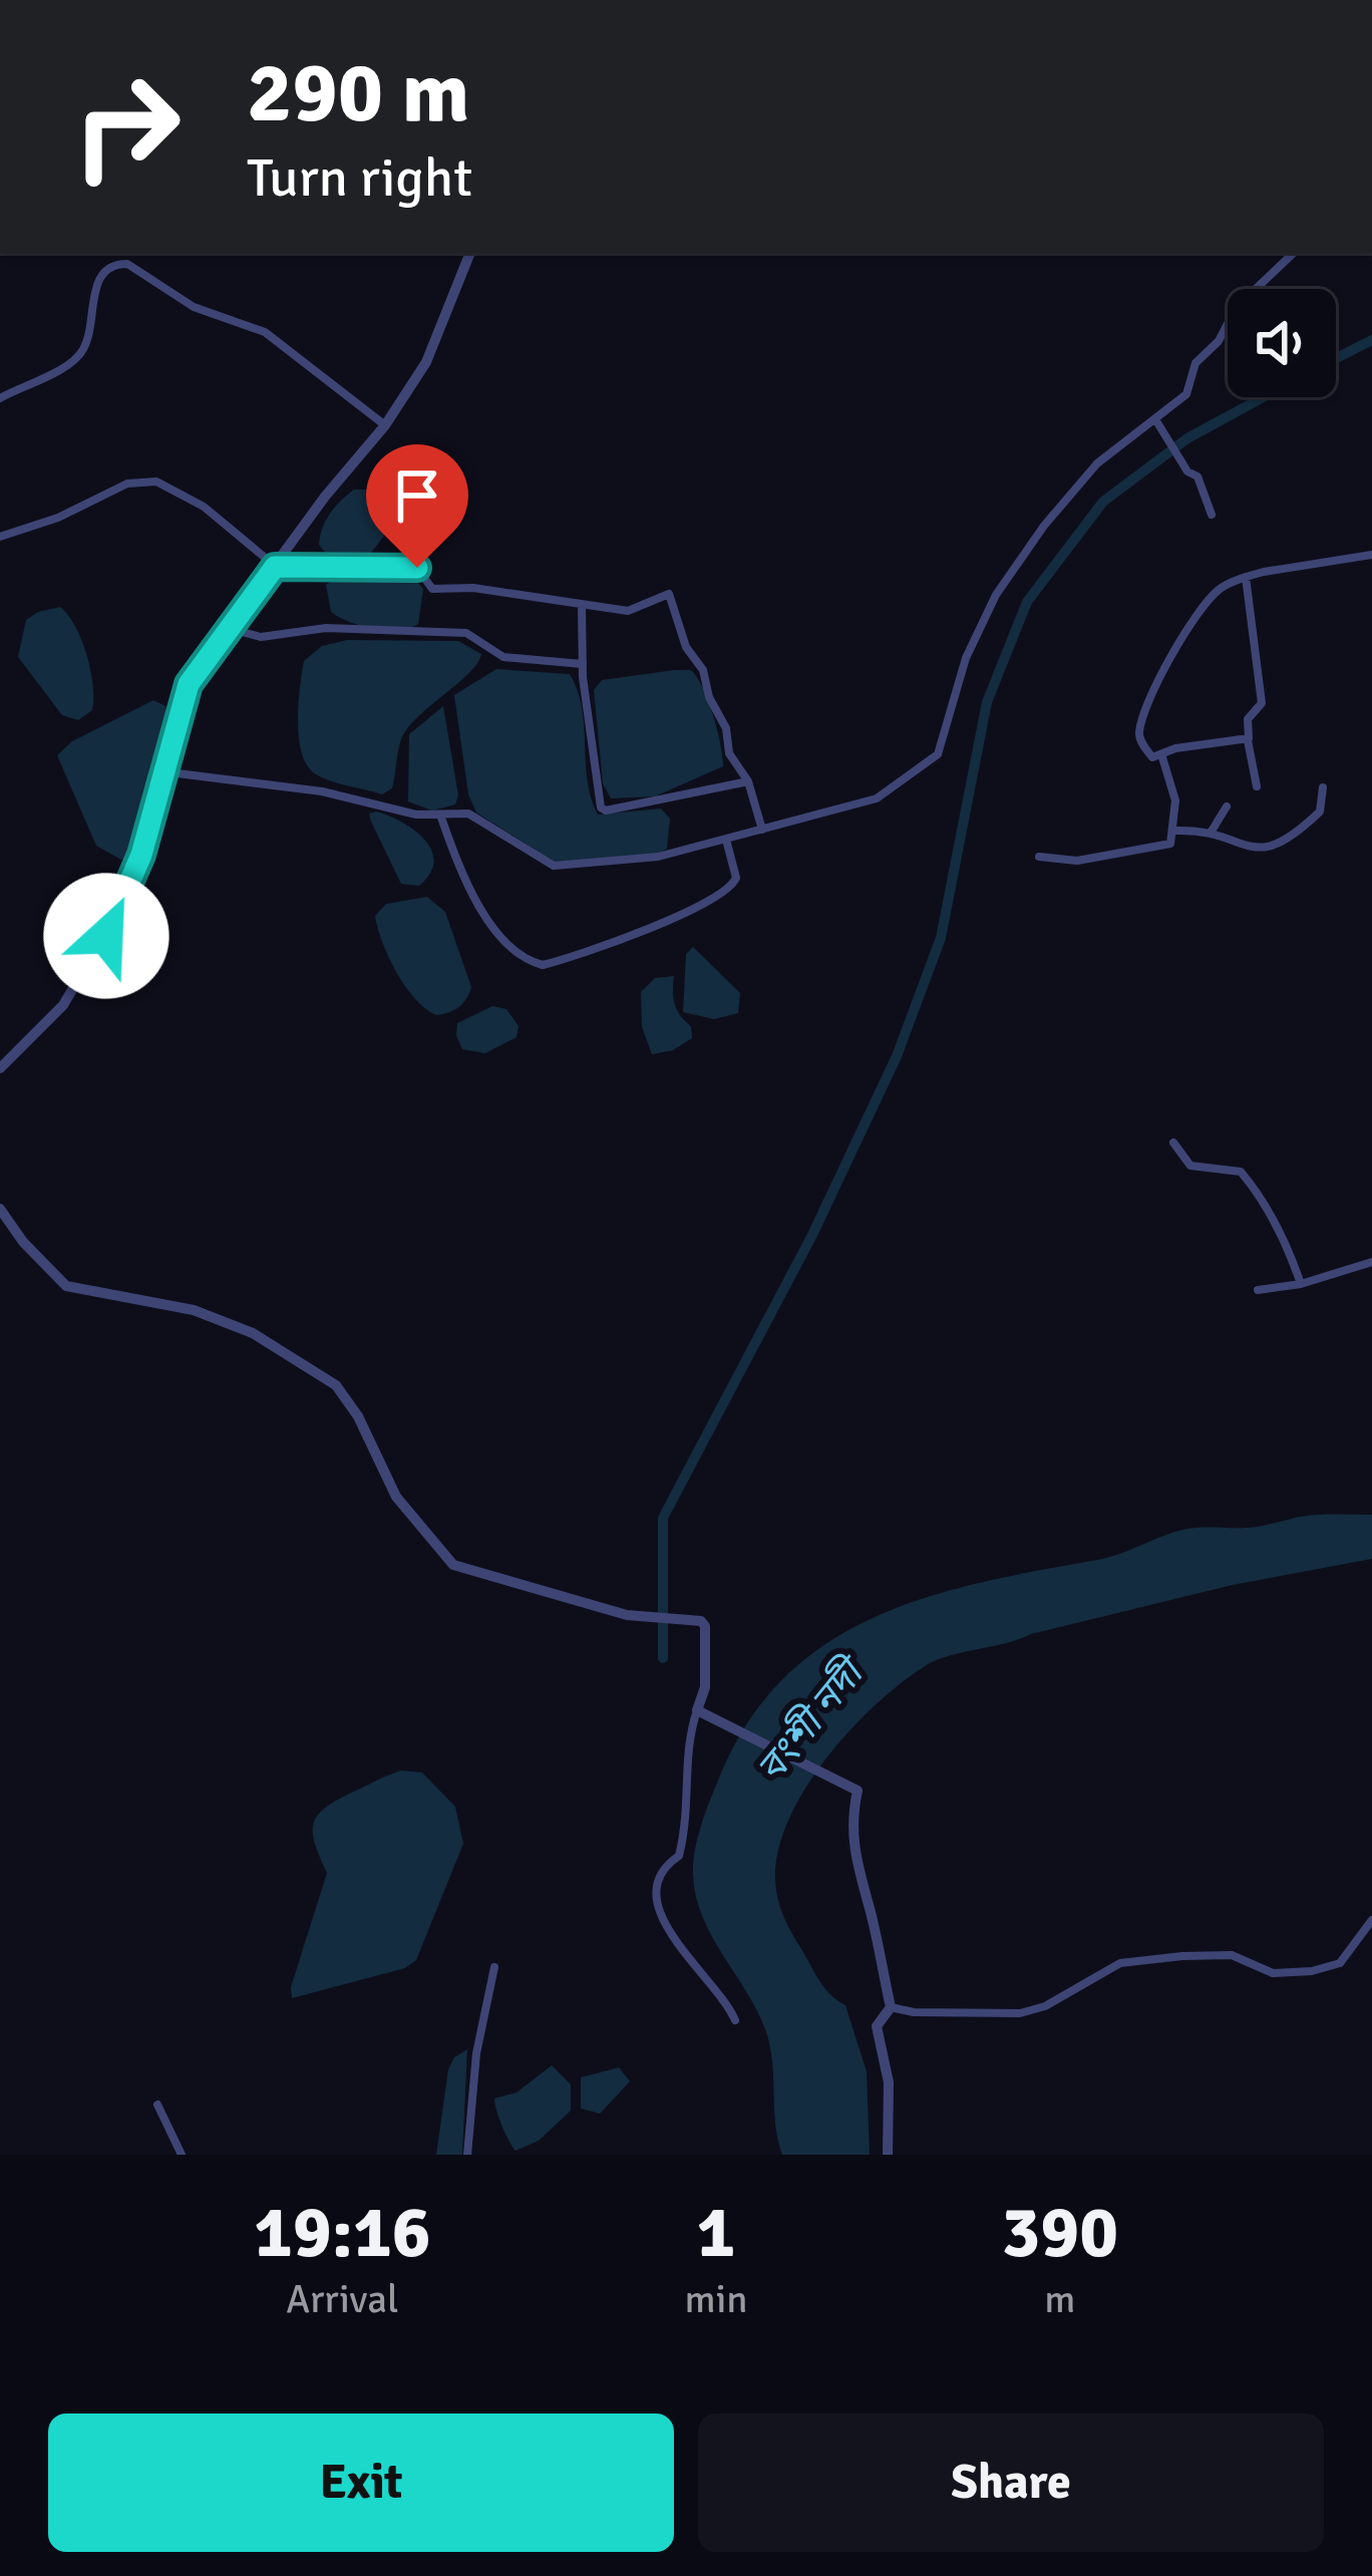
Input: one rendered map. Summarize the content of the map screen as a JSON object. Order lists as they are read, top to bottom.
{
  "water": ["বংশী নদী"],
  "page": {
    "turn": ["290 m", "Turn right"],
    "eta": [
      "19:16",
      "Arrival",
      "1",
      "min",
      "390",
      "m"
    ],
    "buttons": ["Exit", "Share"]
  }
}
